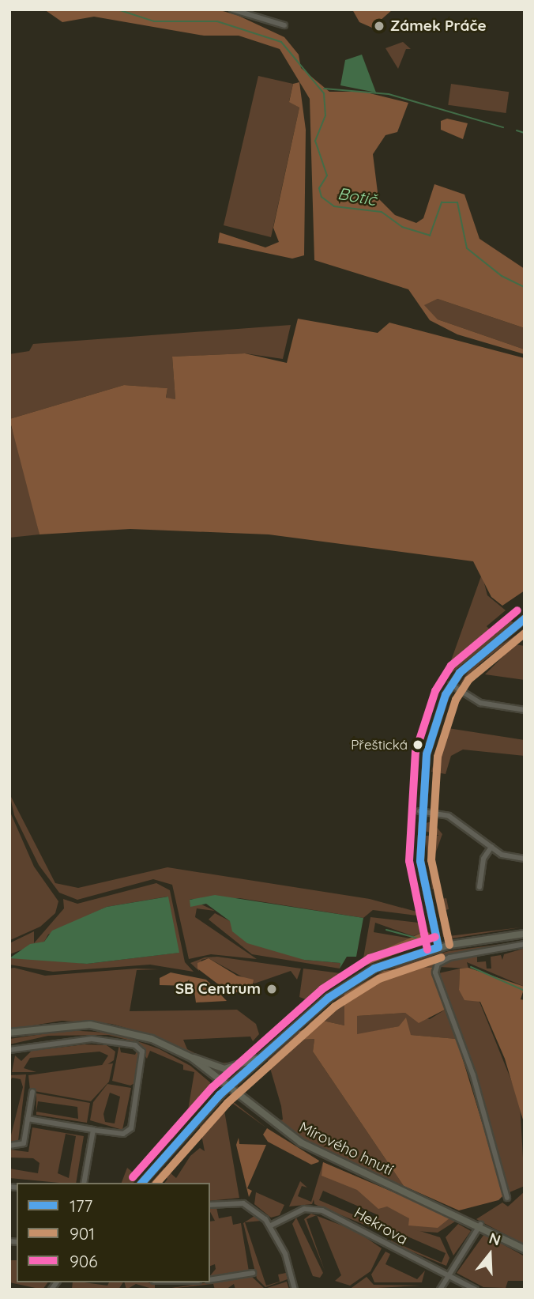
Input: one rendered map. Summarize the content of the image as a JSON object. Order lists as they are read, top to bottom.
{
  "streets": {
    "main road": ["Mírového hnutí"],
    "street": ["Hekrova"]
  },
  "water": ["Botič"],
  "places": ["Zámek Práče", "Přeštická", "SB Centrum"],
  "lines": ["transit line 906", "transit line 177", "transit line 901"],
  "legend": ["177", "901", "906"],
  "north": "top"
}
